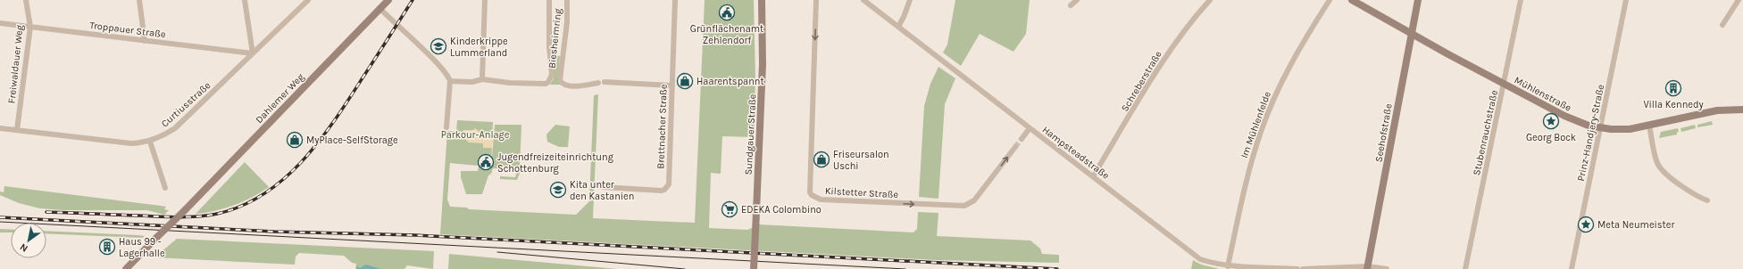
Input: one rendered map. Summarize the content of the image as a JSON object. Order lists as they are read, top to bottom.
{
  "streets": {
    "street": [
      "Troppauer Straße",
      "Biesheimring",
      "Freiwaldauer Weg",
      "Schreberstraße",
      "Mühlenstraße",
      "Dahlemer Weg",
      "Curtiusstraße",
      "Im Mühlenfelde",
      "Brettnacher Straße",
      "Seehofstraße",
      "Stubenrauchstraße",
      "Prinz-Handjery-Straße",
      "Sundgauer Straße",
      "Hampsteadstraße",
      "Kilstetter Straße"
    ]
  },
  "crossings": [
    ["Troppauer Straße", "Freiwaldauer Weg"],
    ["Troppauer Straße", "Curtiusstraße"],
    ["Freiwaldauer Weg", "Curtiusstraße"],
    ["Schreberstraße", "Hampsteadstraße"],
    ["Mühlenstraße", "Seehofstraße"],
    ["Mühlenstraße", "Stubenrauchstraße"],
    ["Mühlenstraße", "Prinz-Handjery-Straße"],
    ["Im Mühlenfelde", "Hampsteadstraße"]
  ],
  "parks": ["Parkour-Anlage"],
  "places": {
    "public building": ["Grünflächenamt Zehlendorf", "Jugendfreizeiteinrichtung Schottenburg"],
    "school or university": ["Kinderkrippe Lummerland", "Kita unter den Kastanien"],
    "shop": ["Haarentspannt", "MyPlace-SelfStorage", "Friseursalon Uschi"],
    "building": ["Villa Kennedy", "Haus 99 - Lagerhalle"],
    "place": ["Georg Bock", "Meta Neumeister"],
    "supermarket": ["EDEKA Colombino"]
  },
  "north": "bottom left"
}
